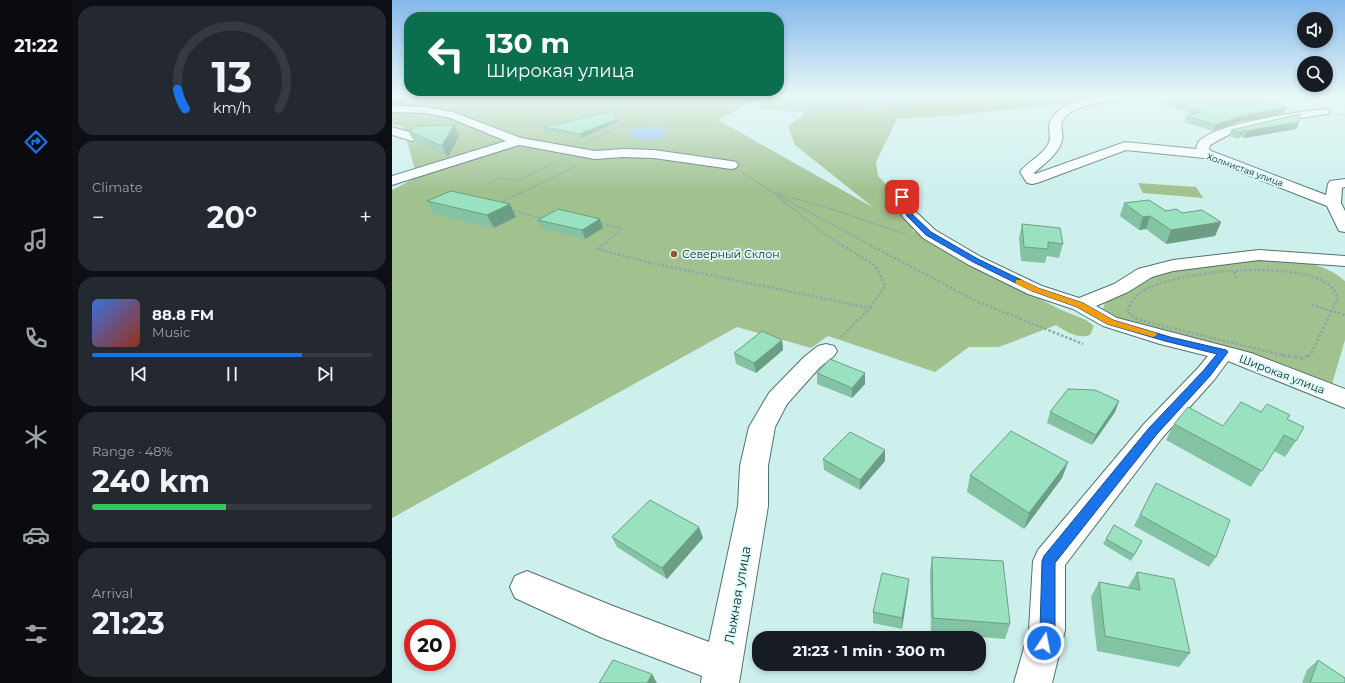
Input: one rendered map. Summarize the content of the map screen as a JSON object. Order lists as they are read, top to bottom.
{
  "streets": {
    "street": ["Холмистая улица", "Широкая улица", "Лыжная улица"]
  },
  "places": ["Северный Склон"],
  "page": {
    "tabs": "21:22",
    "turn": ["130 m", "Широкая улица"],
    "tile": [
      "Climate",
      ["Range · 48%", "240 km"],
      ["Arrival", "21:23"]
    ],
    "heat": ["−", "20°", "+"],
    "song": ["88.8 FM", "Music"],
    "limit": "20",
    "trip": "21:23 · 1 min · 300 m",
    "gauge": ["13", "km/h"]
  }
}
